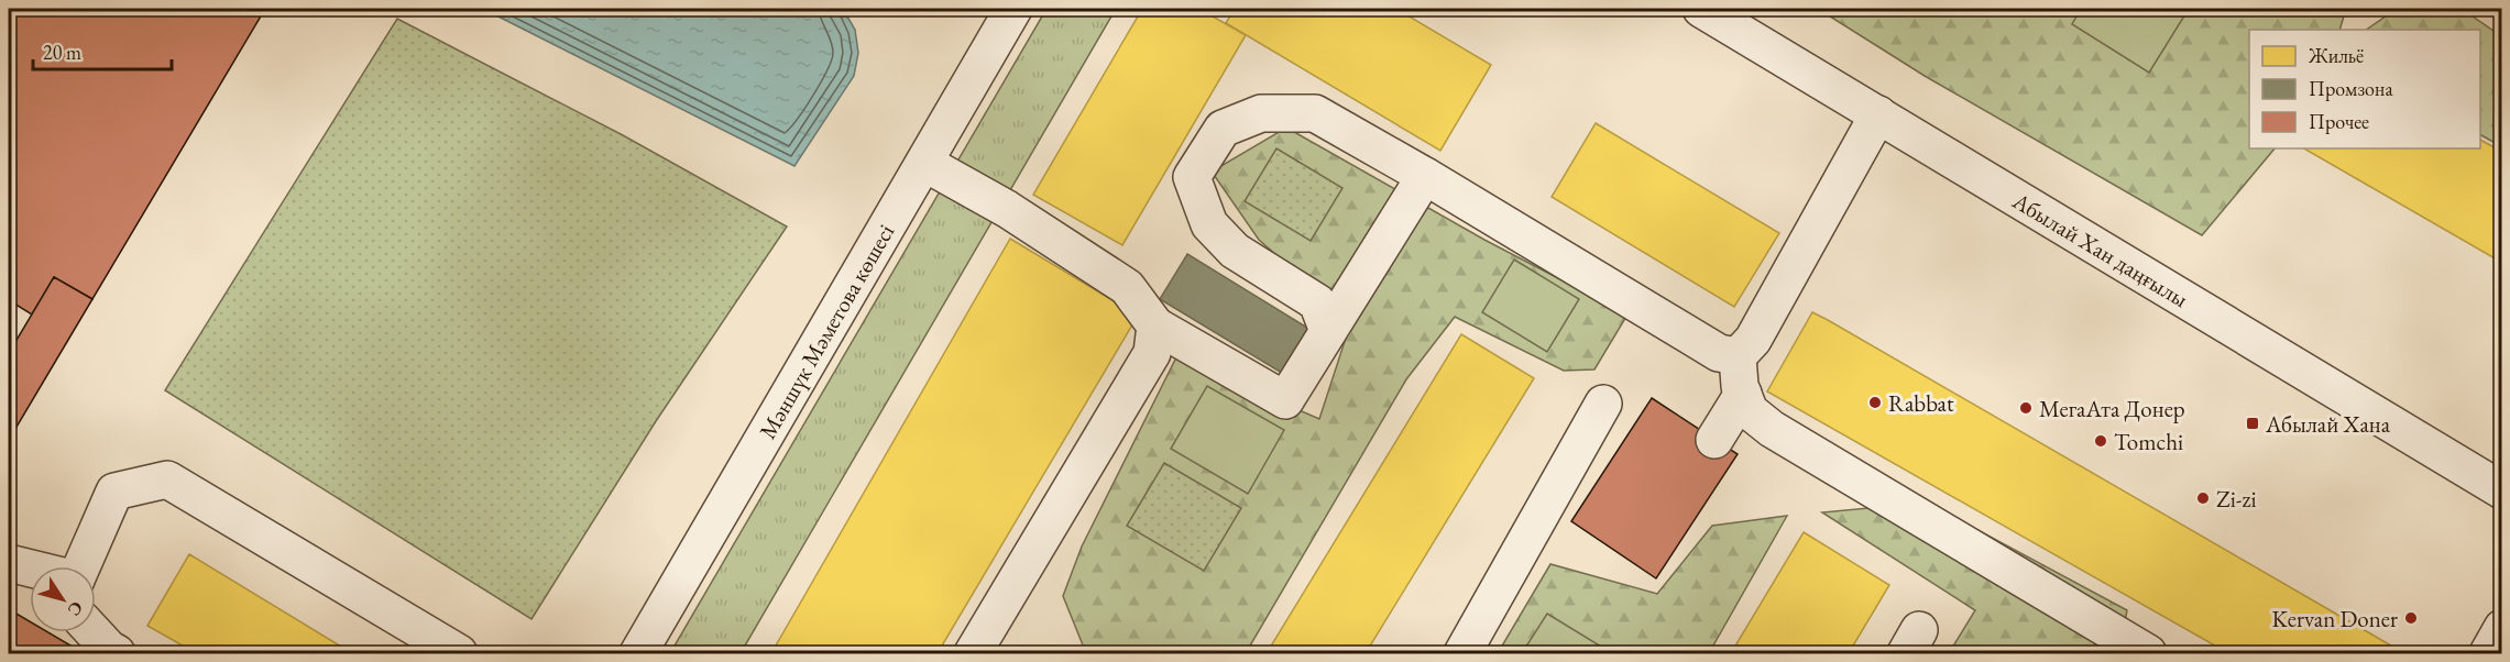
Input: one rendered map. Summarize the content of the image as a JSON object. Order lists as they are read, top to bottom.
{
  "streets": {
    "street": ["Абылай Хан даңғылы", "Мәншүк Мәметова көшесі"]
  },
  "places": {
    "other": [
      "Rabbat",
      "МегаАта Донер",
      "Tomchi",
      "Zi-zi",
      "Kervan Doner"
    ],
    "transit": ["Абылай Хана"]
  },
  "legend": ["Жильё", "Промзона", "Прочее"],
  "scale_bar": "20 m",
  "north": "bottom right"
}
